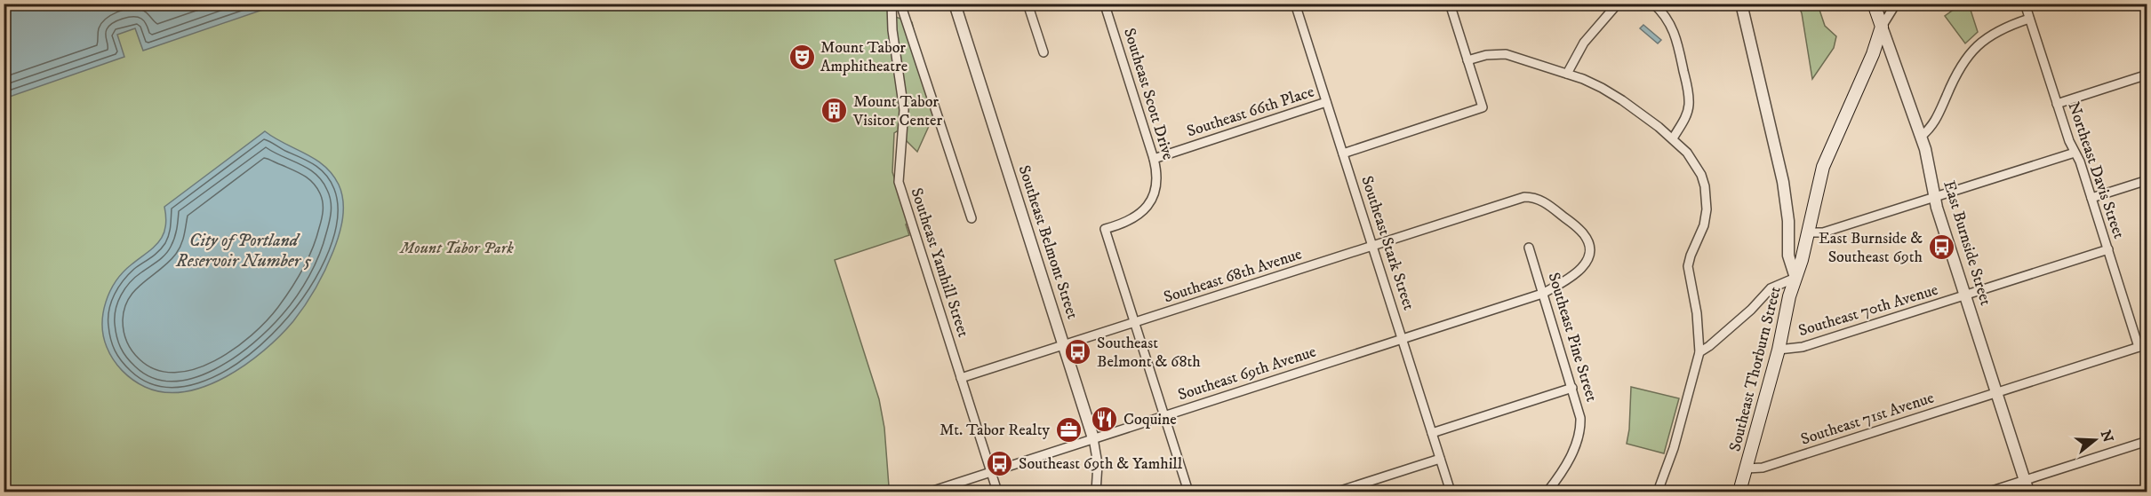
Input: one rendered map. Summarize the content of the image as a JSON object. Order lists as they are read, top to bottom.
{
  "streets": {
    "main road": ["East Burnside Street", "Southeast Thorburn Street"],
    "street": [
      "Southeast Scott Drive",
      "Southeast 66th Place",
      "Northeast Davis Street",
      "Southeast Belmont Street",
      "Southeast Stark Street",
      "Southeast Yamhill Street",
      "Southeast 68th Avenue",
      "Southeast 70th Avenue",
      "Southeast Pine Street",
      "Southeast 69th Avenue",
      "Southeast 71st Avenue"
    ]
  },
  "crossings": [
    ["Southeast Scott Drive", "Southeast 66th Place"],
    ["Southeast Scott Drive", "Southeast 68th Avenue"],
    ["Southeast 66th Place", "Southeast Stark Street"],
    ["Northeast Davis Street", "Southeast 70th Avenue"],
    ["Northeast Davis Street", "Southeast 71st Avenue"],
    ["Southeast Belmont Street", "Southeast 68th Avenue"],
    ["Southeast Belmont Street", "Southeast 69th Avenue"],
    ["Southeast Stark Street", "Southeast 68th Avenue"],
    ["Southeast Stark Street", "Southeast 69th Avenue"],
    ["East Burnside Street", "Southeast 70th Avenue"],
    ["East Burnside Street", "Southeast 71st Avenue"],
    ["Southeast Yamhill Street", "Southeast 68th Avenue"],
    ["Southeast Yamhill Street", "Southeast 69th Avenue"],
    ["Southeast 68th Avenue", "Southeast Pine Street"],
    ["Southeast 68th Avenue", "Southeast 69th Avenue"],
    ["Southeast 70th Avenue", "Southeast Thorburn Street"],
    ["Southeast Pine Street", "Southeast 69th Avenue"],
    ["Southeast Thorburn Street", "Southeast 71st Avenue"]
  ],
  "water": ["City of Portland Reservoir Number 5"],
  "parks": ["Mount Tabor Park"],
  "places": {
    "theatre": ["Mount Tabor Amphitheatre"],
    "building": ["Mount Tabor Visitor Center"],
    "bus stop": ["East Burnside & Southeast 69th", "Southeast Belmont & 68th", "Southeast 69th & Yamhill"],
    "restaurant": ["Coquine"],
    "office": ["Mt. Tabor Realty"]
  },
  "north": "right"
}
